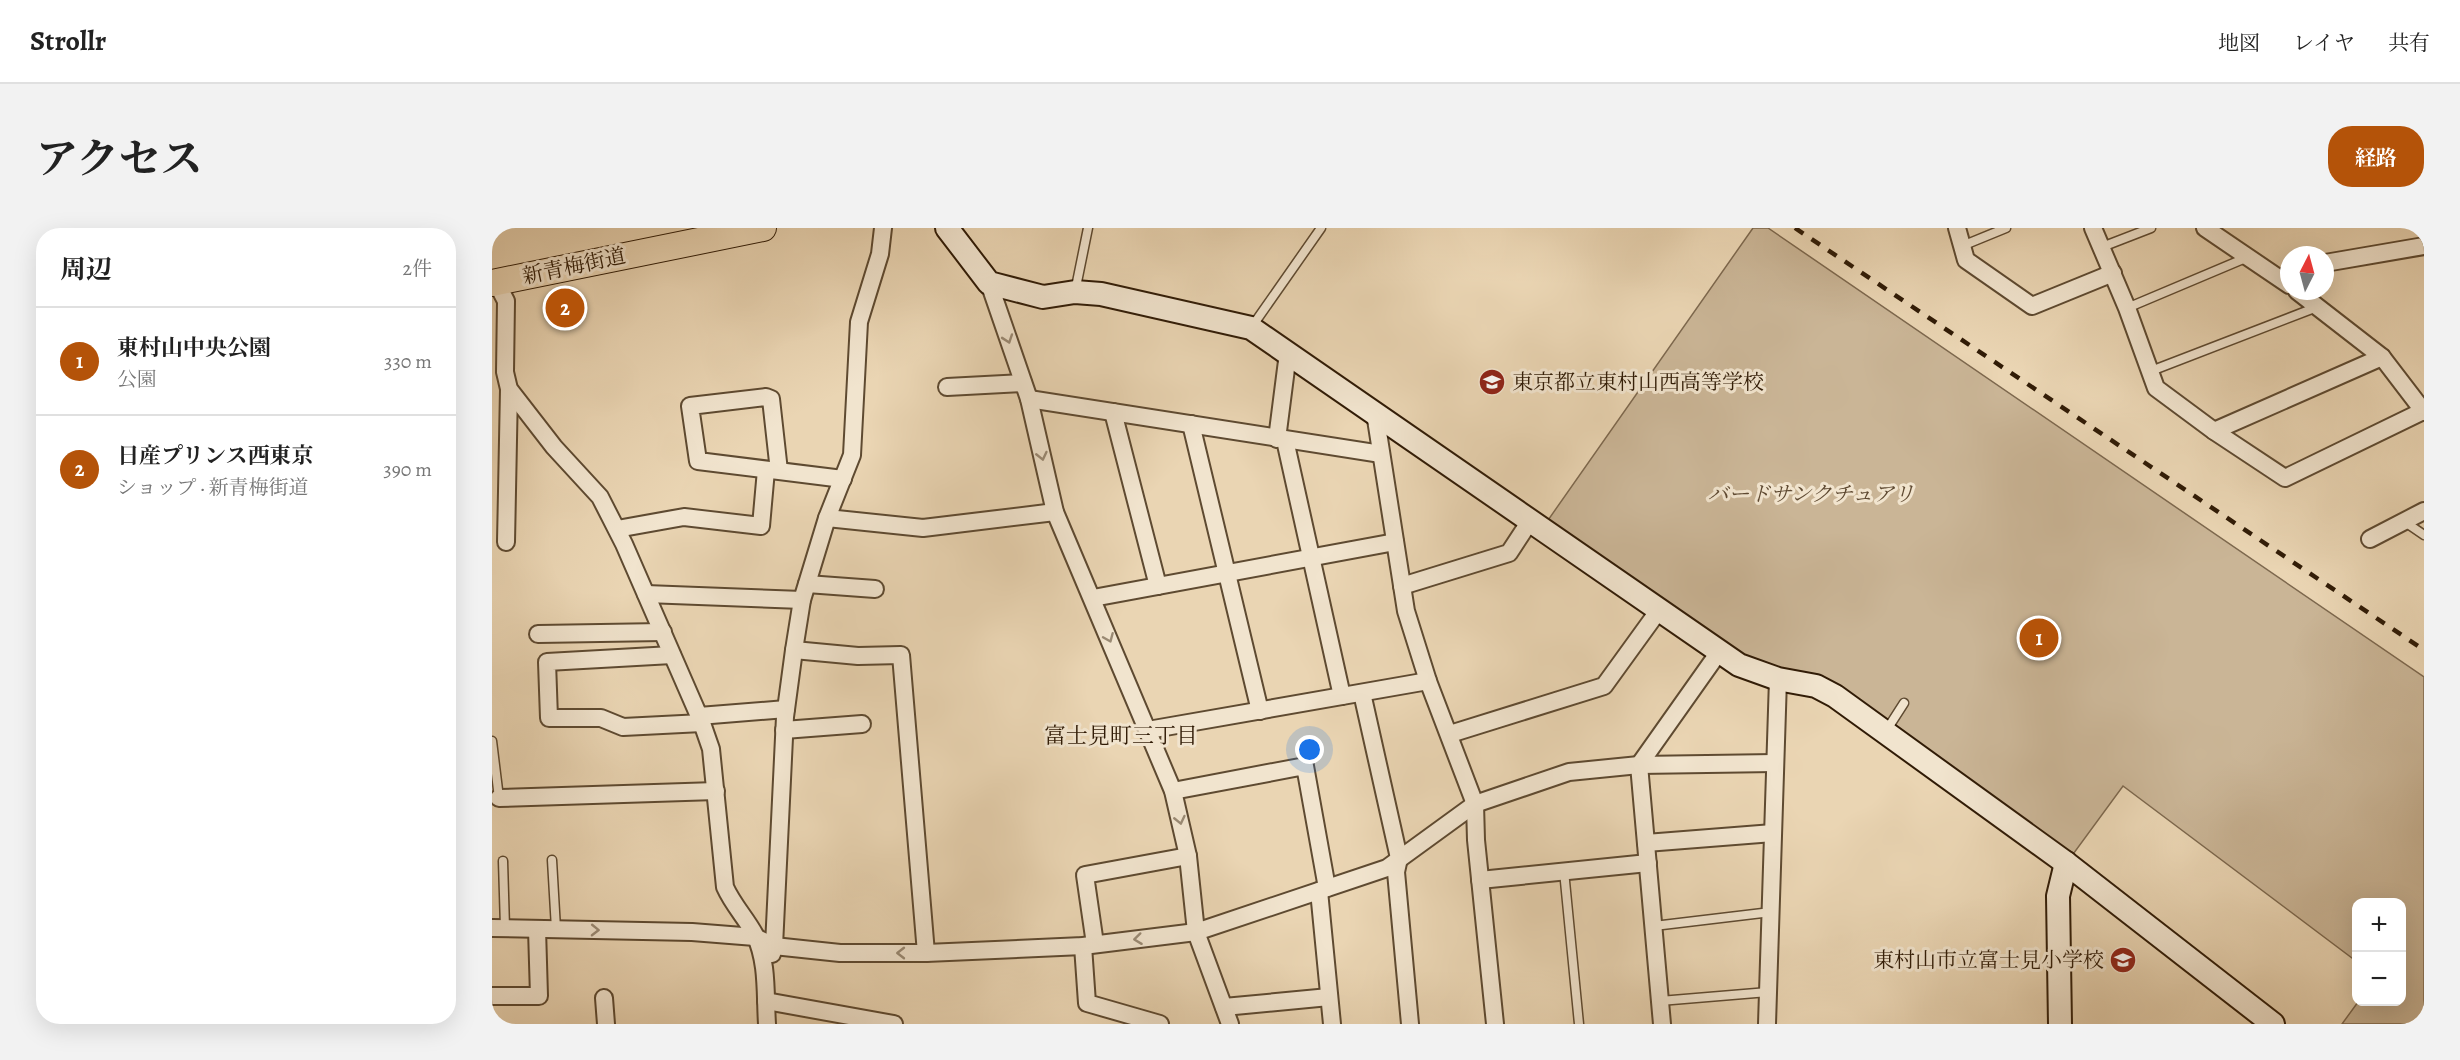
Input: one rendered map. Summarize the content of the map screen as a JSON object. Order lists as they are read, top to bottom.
{
  "streets": {
    "main road": ["新青梅街道"]
  },
  "districts": ["富士見町三丁目"],
  "parks": ["バードサンクチュアリ"],
  "places": {
    "school or university": ["東京都立東村山西高等学校", "東村山市立富士見小学校"]
  },
  "north": "top",
  "page": {
    "header": "Strollr",
    "nav": ["地図", "レイヤ", "共有"],
    "title": "アクセス",
    "buttons": "経路",
    "heading": ["周辺", "2件"],
    "pins": ["2", "1"],
    "list": [
      {
        "mark": "1",
        "name": "東村山中央公園",
        "note": "公園",
        "value": "330 m"
      },
      {
        "mark": "2",
        "name": "日産プリンス西東京",
        "note": "ショップ · 新青梅街道",
        "value": "390 m"
      }
    ],
    "map_buttons": ["+", "−"]
  }
}
